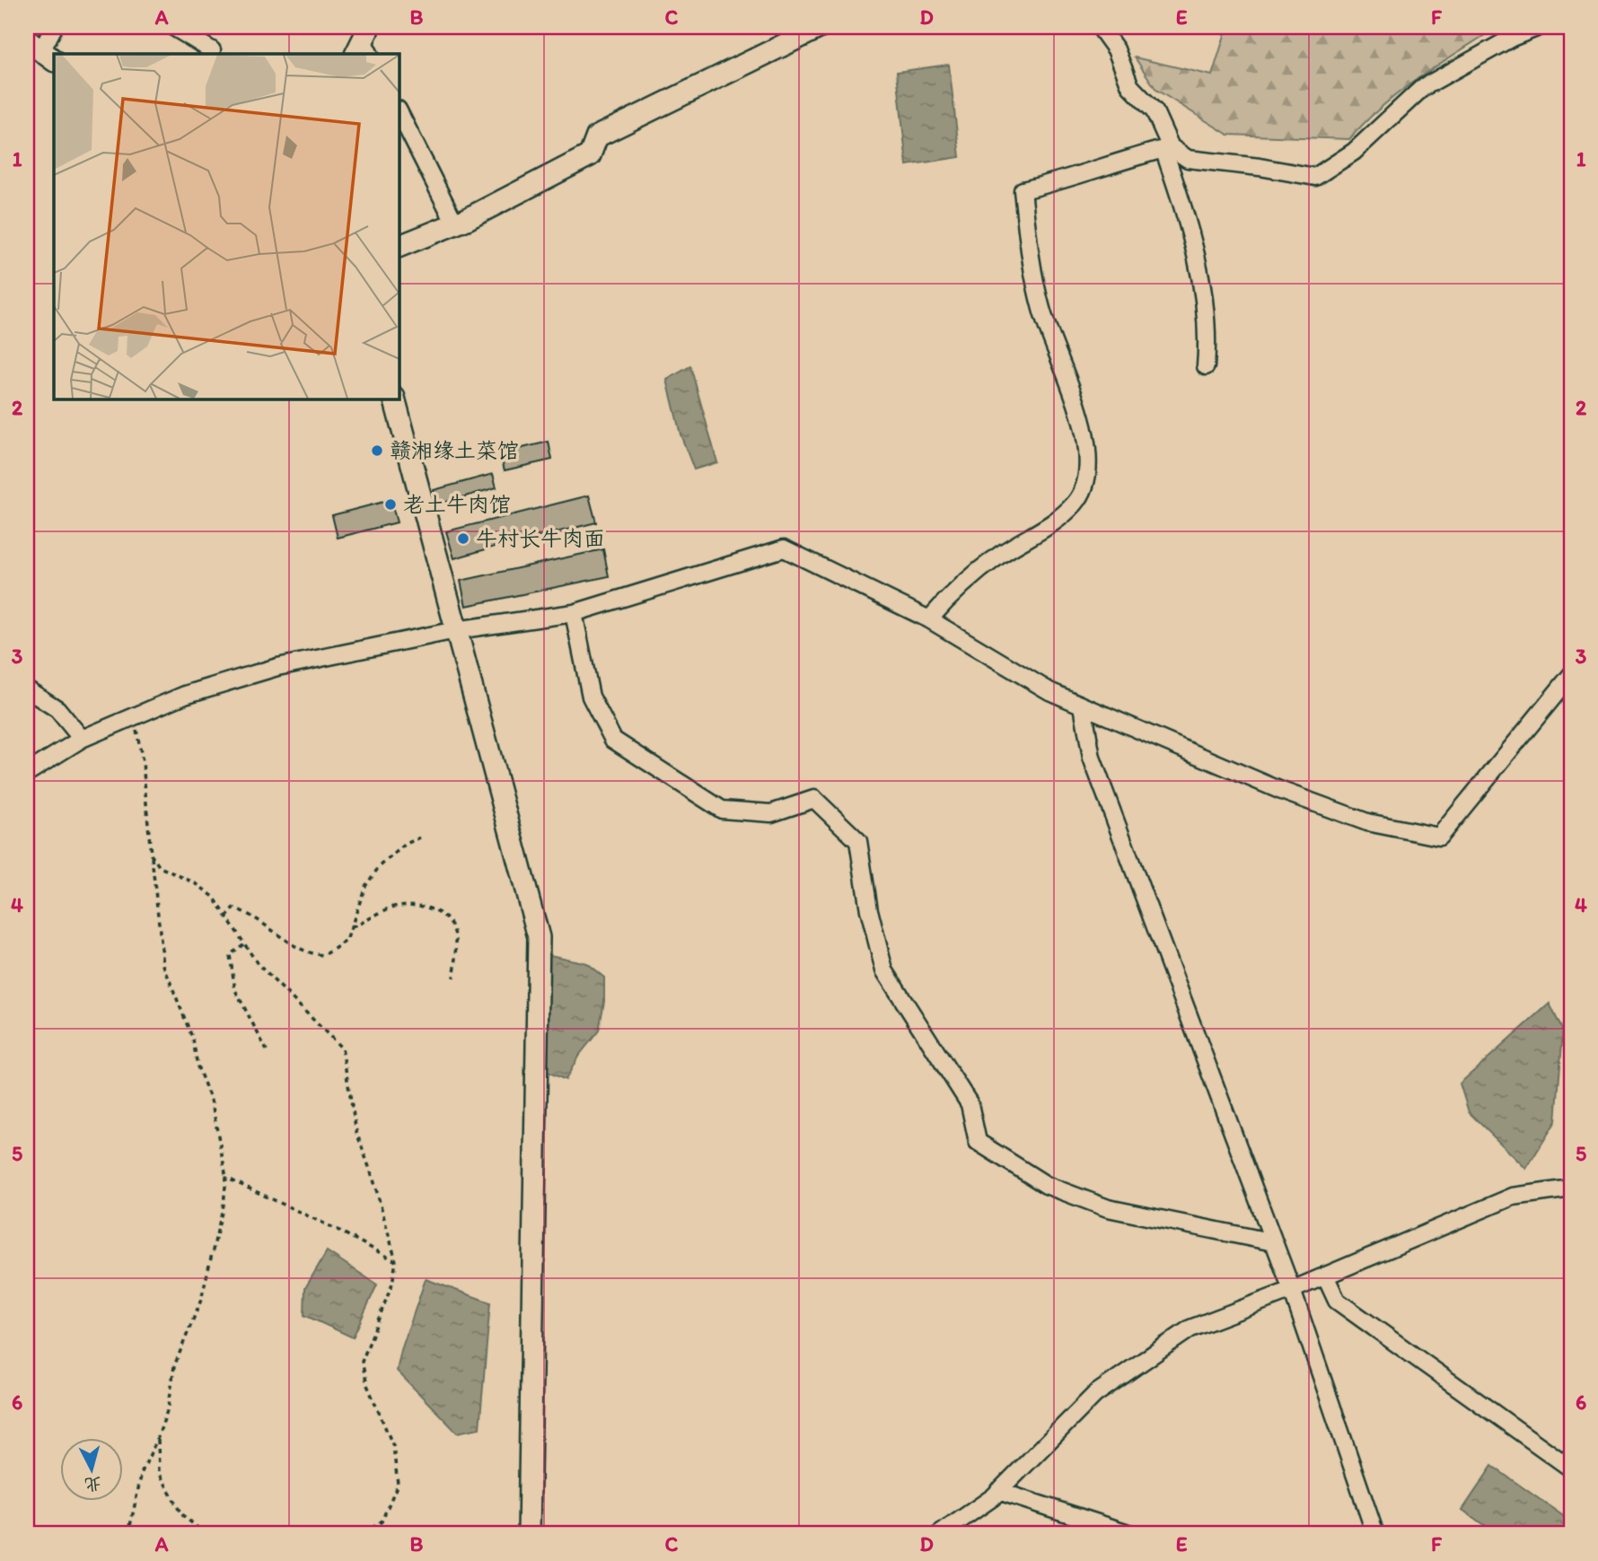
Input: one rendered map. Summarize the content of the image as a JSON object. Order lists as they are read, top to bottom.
{
  "places": ["赣湘缘土菜馆", "老土牛肉馆", "牛村长牛肉面"],
  "north": "bottom",
  "grid": {
    "columns": [
      "A",
      "B",
      "C",
      "D",
      "E",
      "F"
    ],
    "rows": [
      "1",
      "2",
      "3",
      "4",
      "5",
      "6"
    ]
  }
}
